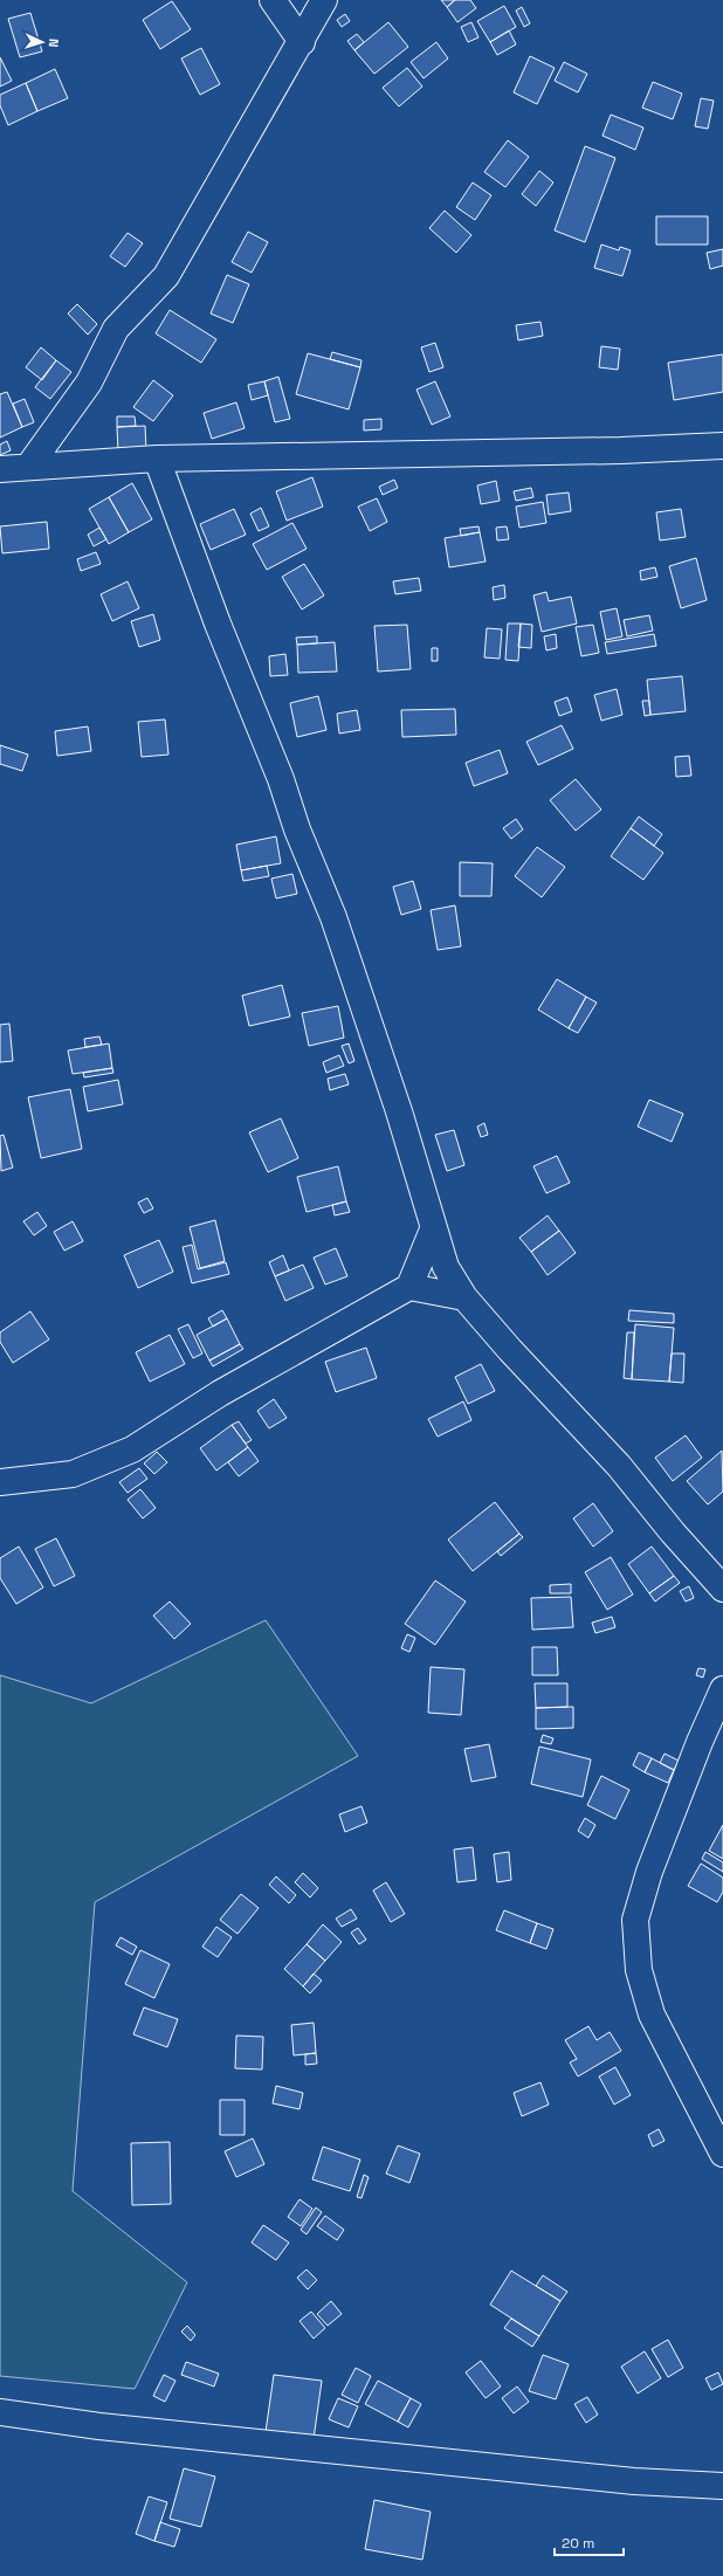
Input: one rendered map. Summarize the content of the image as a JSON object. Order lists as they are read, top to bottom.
{
  "scale_bar": "20 m",
  "north": "right"
}
